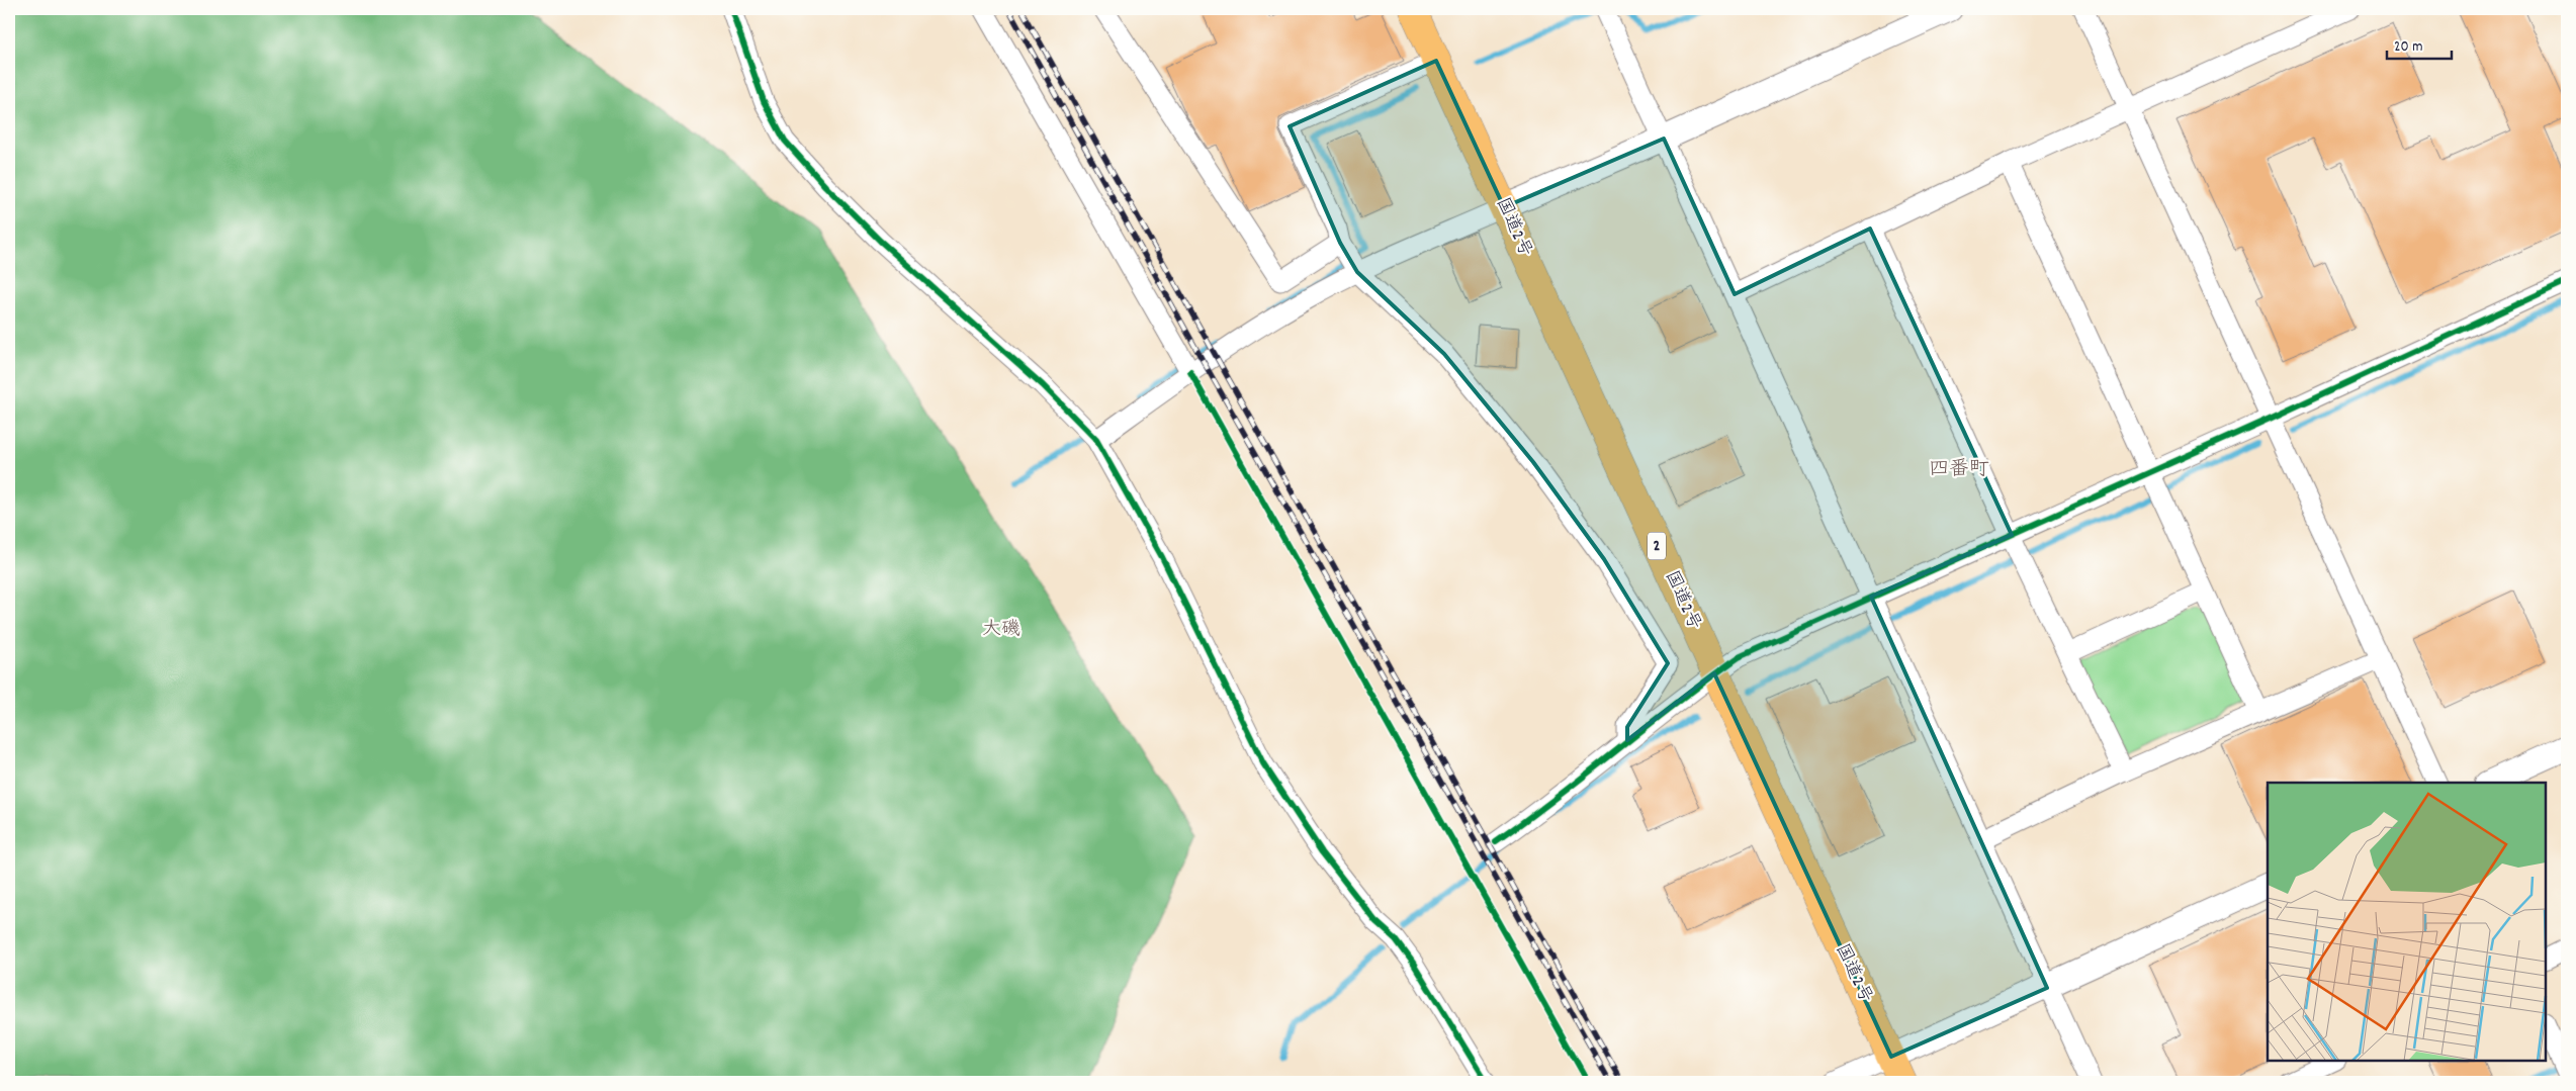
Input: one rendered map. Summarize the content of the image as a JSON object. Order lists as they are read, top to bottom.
{
  "streets": {
    "highway": ["国道2号", "2"]
  },
  "districts": ["四番町", "大磯"],
  "scale_bar": "20 m"
}
